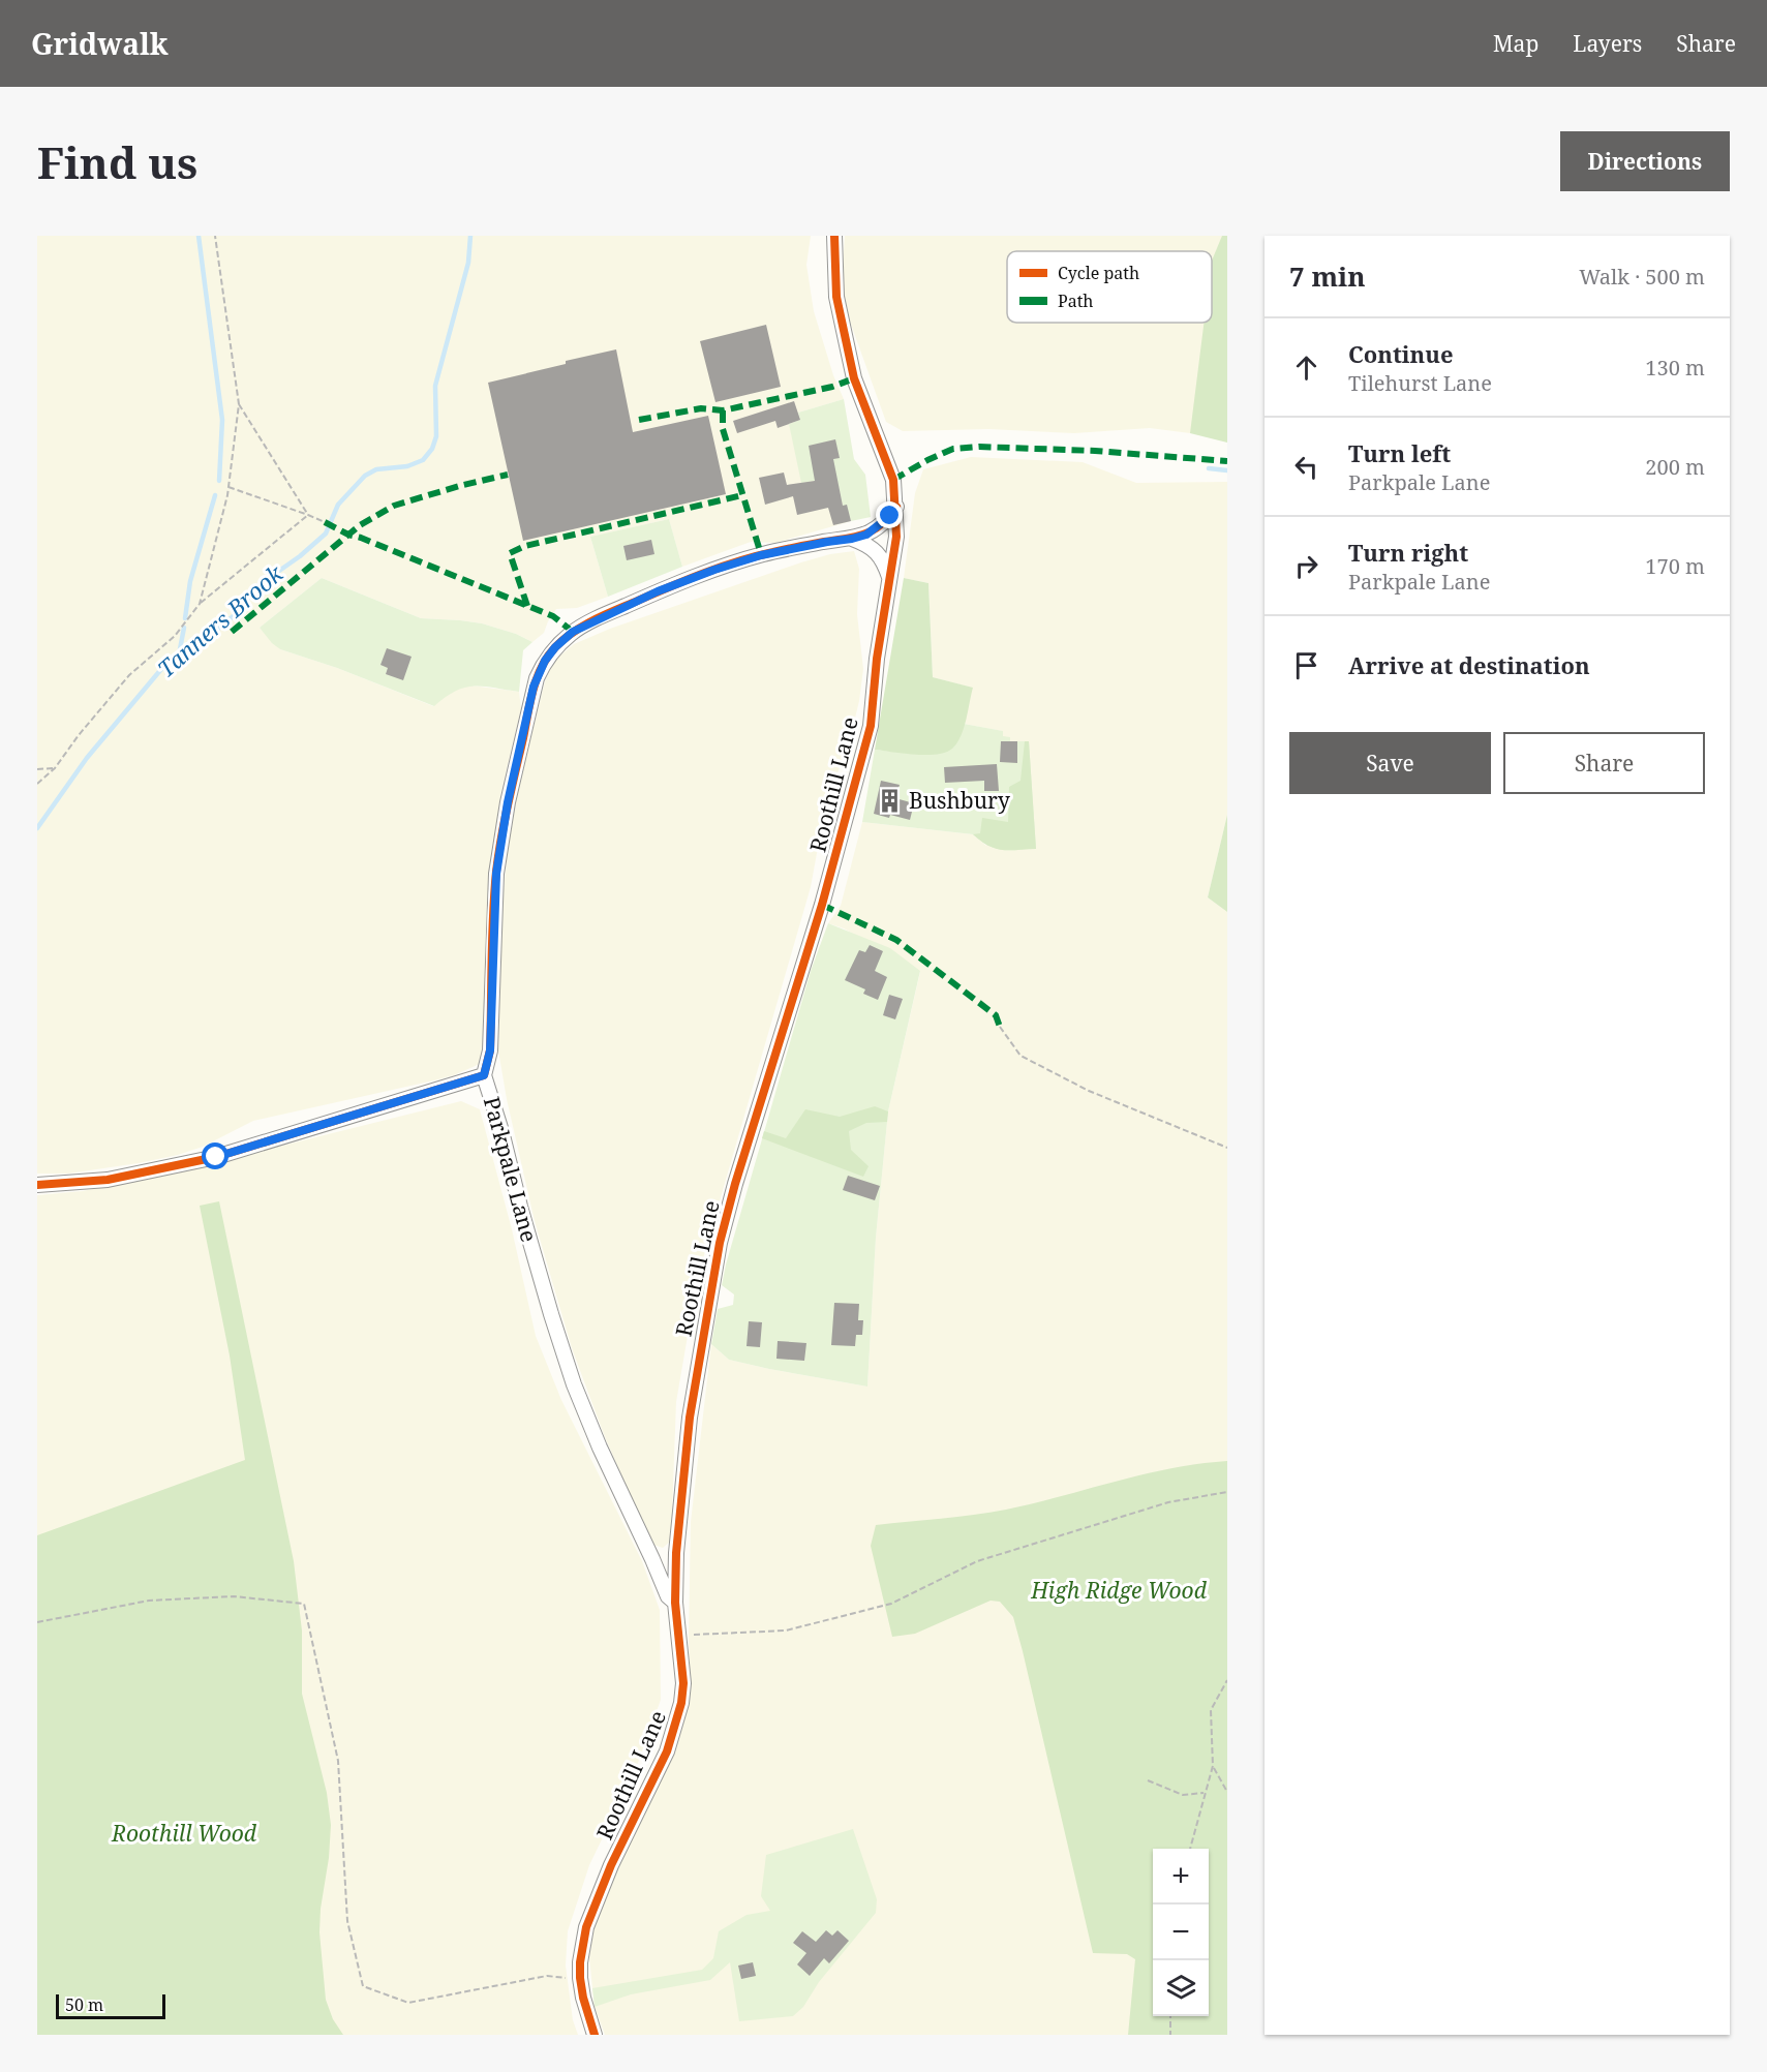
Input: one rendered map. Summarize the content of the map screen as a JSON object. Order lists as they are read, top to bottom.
{
  "streets": {
    "street": ["Roothill Lane", "Parkpale Lane"]
  },
  "crossings": [
    ["Roothill Lane", "Parkpale Lane"]
  ],
  "water": ["Tanners Brook"],
  "parks": ["High Ridge Wood", "Roothill Wood"],
  "places": {
    "building": ["Bushbury"]
  },
  "legend": ["Cycle path", "Path"],
  "scale_bar": "50 m",
  "page": {
    "header": "Gridwalk",
    "nav": ["Map", "Layers", "Share"],
    "buttons": [
      "Directions",
      ["Save", "Share"]
    ],
    "title": "Find us",
    "heading": ["7 min", "Walk · 500 m"],
    "list": [
      ["Continue", "Tilehurst Lane", "130 m"],
      ["Turn left", "Parkpale Lane", "200 m"],
      ["Turn right", "Parkpale Lane", "170 m"],
      "Arrive at destination"
    ],
    "map_buttons": ["+", "−"],
    "scale": "50 m"
  }
}
